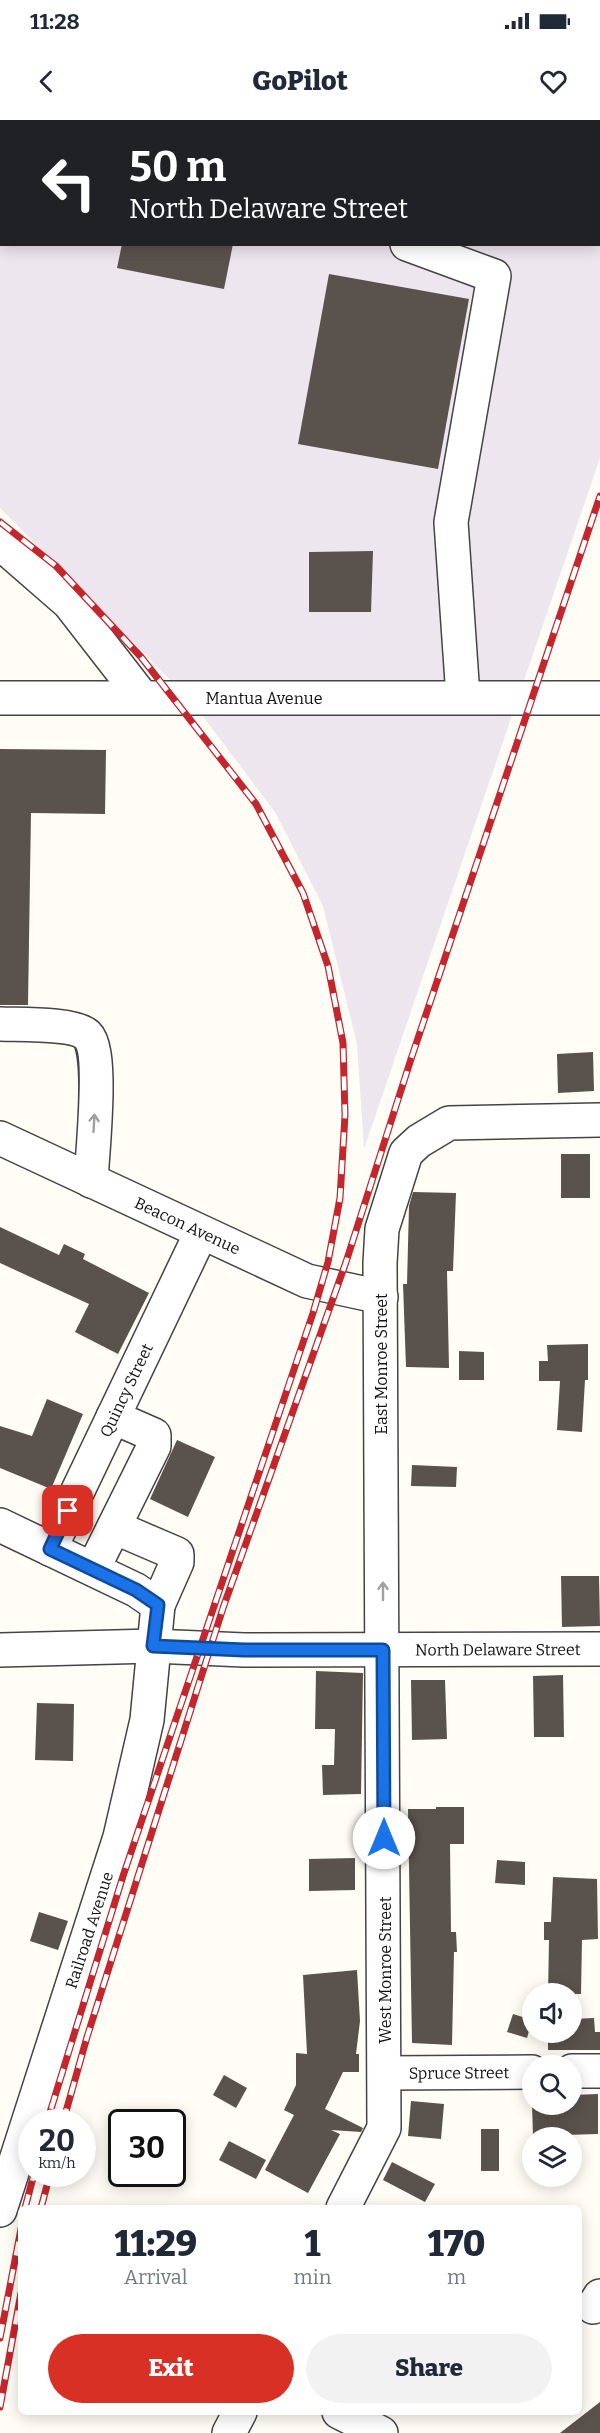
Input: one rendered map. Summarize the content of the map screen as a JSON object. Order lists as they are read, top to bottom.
{
  "streets": {
    "street": [
      "Mantua Avenue",
      "Beacon Avenue",
      "East Monroe Street",
      "Quincy Street",
      "North Delaware Street",
      "Railroad Avenue",
      "West Monroe Street",
      "Spruce Street"
    ]
  },
  "crossings": [
    ["Beacon Avenue", "East Monroe Street"],
    ["Beacon Avenue", "Quincy Street"],
    ["East Monroe Street", "North Delaware Street"],
    ["East Monroe Street", "West Monroe Street"],
    ["North Delaware Street", "Railroad Avenue"],
    ["North Delaware Street", "West Monroe Street"],
    ["West Monroe Street", "Spruce Street"]
  ],
  "one_way": ["East Monroe Street"],
  "page": {
    "status": "11:28",
    "header": "GoPilot",
    "turn": ["50 m", "North Delaware Street"],
    "speed": "20 km/h",
    "limit": "30",
    "eta": [
      "11:29",
      "Arrival",
      "1",
      "min",
      "170",
      "m"
    ],
    "buttons": ["Exit", "Share"]
  }
}
